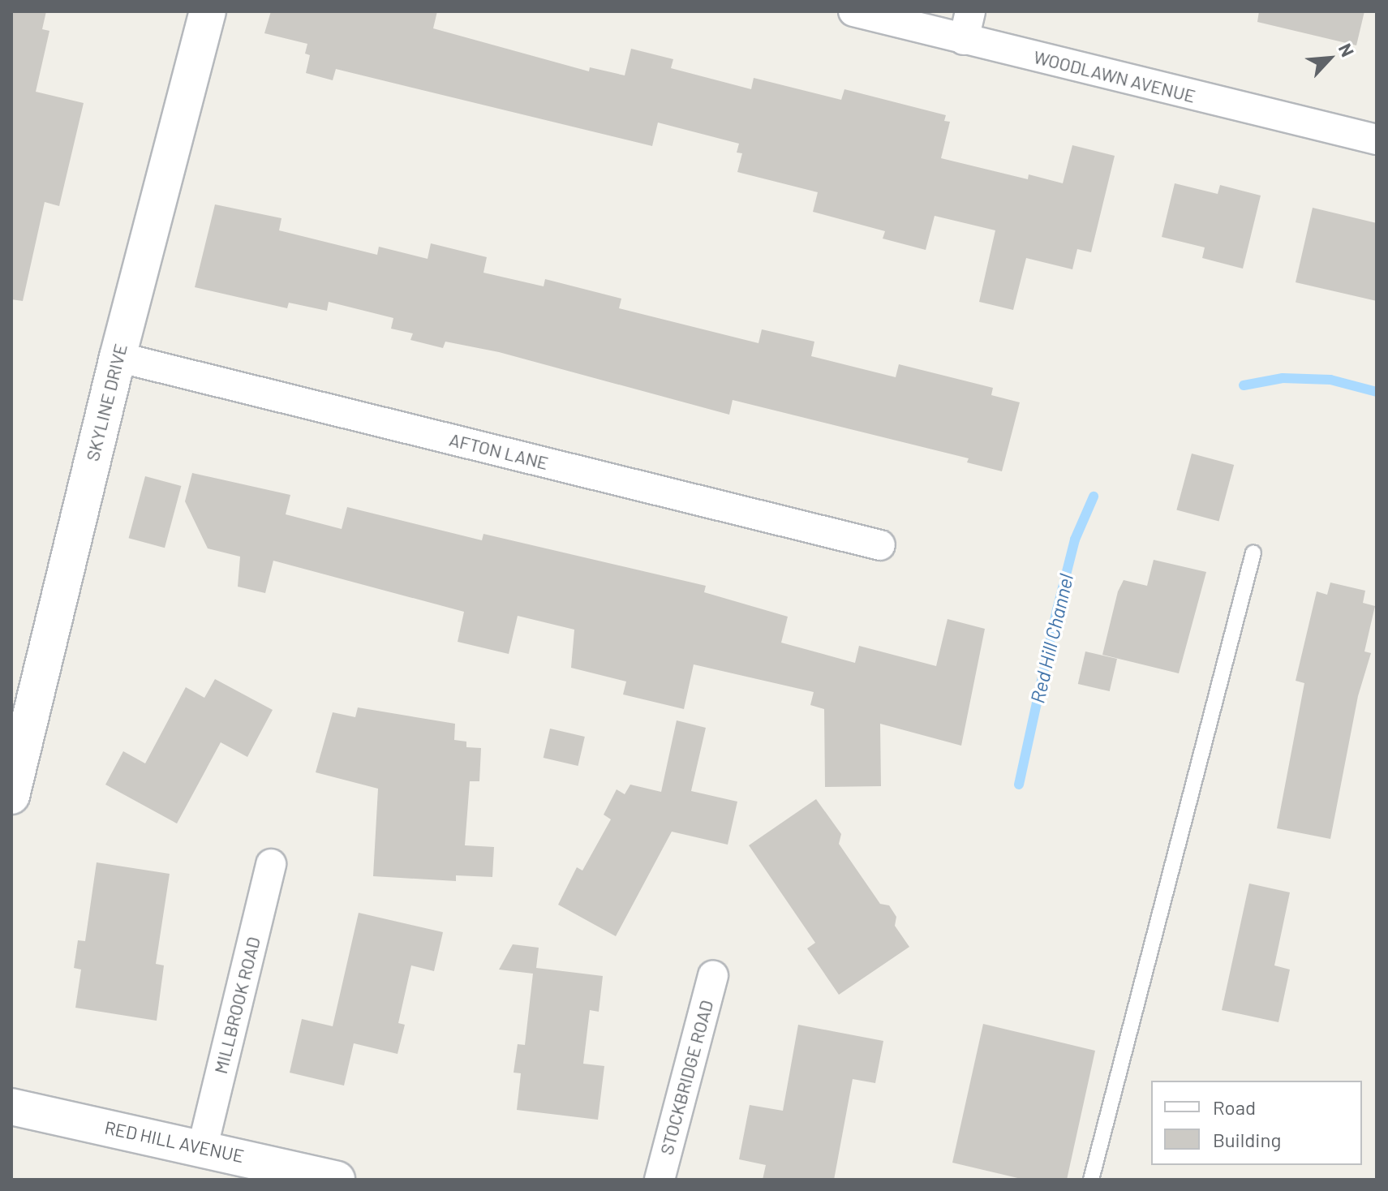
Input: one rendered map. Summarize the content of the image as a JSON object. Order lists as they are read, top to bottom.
{
  "streets": {
    "street": [
      "WOODLAWN AVENUE",
      "SKYLINE DRIVE",
      "AFTON LANE",
      "MILLBROOK ROAD",
      "STOCKBRIDGE ROAD",
      "RED HILL AVENUE"
    ]
  },
  "crossings": [
    ["SKYLINE DRIVE", "AFTON LANE"],
    ["MILLBROOK ROAD", "RED HILL AVENUE"]
  ],
  "water": ["Red Hill Channel"],
  "legend": ["Road", "Building"],
  "north": "top right"
}
